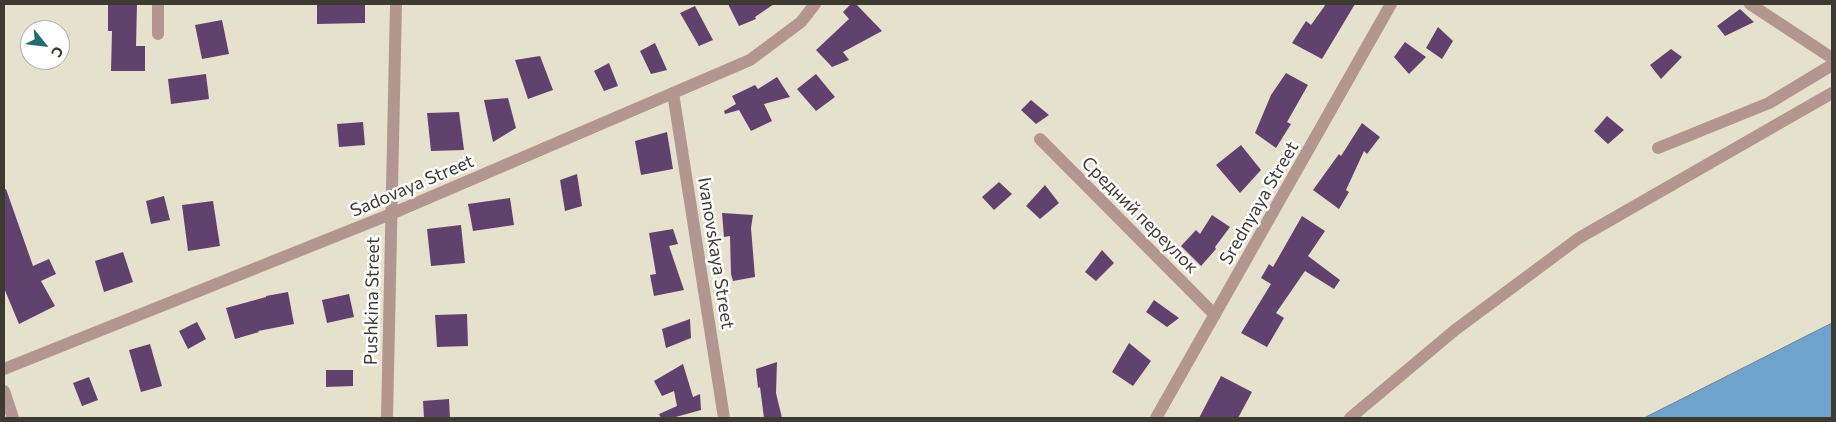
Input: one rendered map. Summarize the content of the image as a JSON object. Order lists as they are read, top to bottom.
{
  "streets": {
    "street": [
      "Sadovaya Street",
      "Srednyaya Street",
      "Средний переулок",
      "Ivanovskaya Street",
      "Pushkina Street"
    ]
  },
  "crossings": [
    ["Sadovaya Street", "Ivanovskaya Street"],
    ["Sadovaya Street", "Pushkina Street"],
    ["Srednyaya Street", "Средний переулок"]
  ],
  "north": "bottom right"
}
